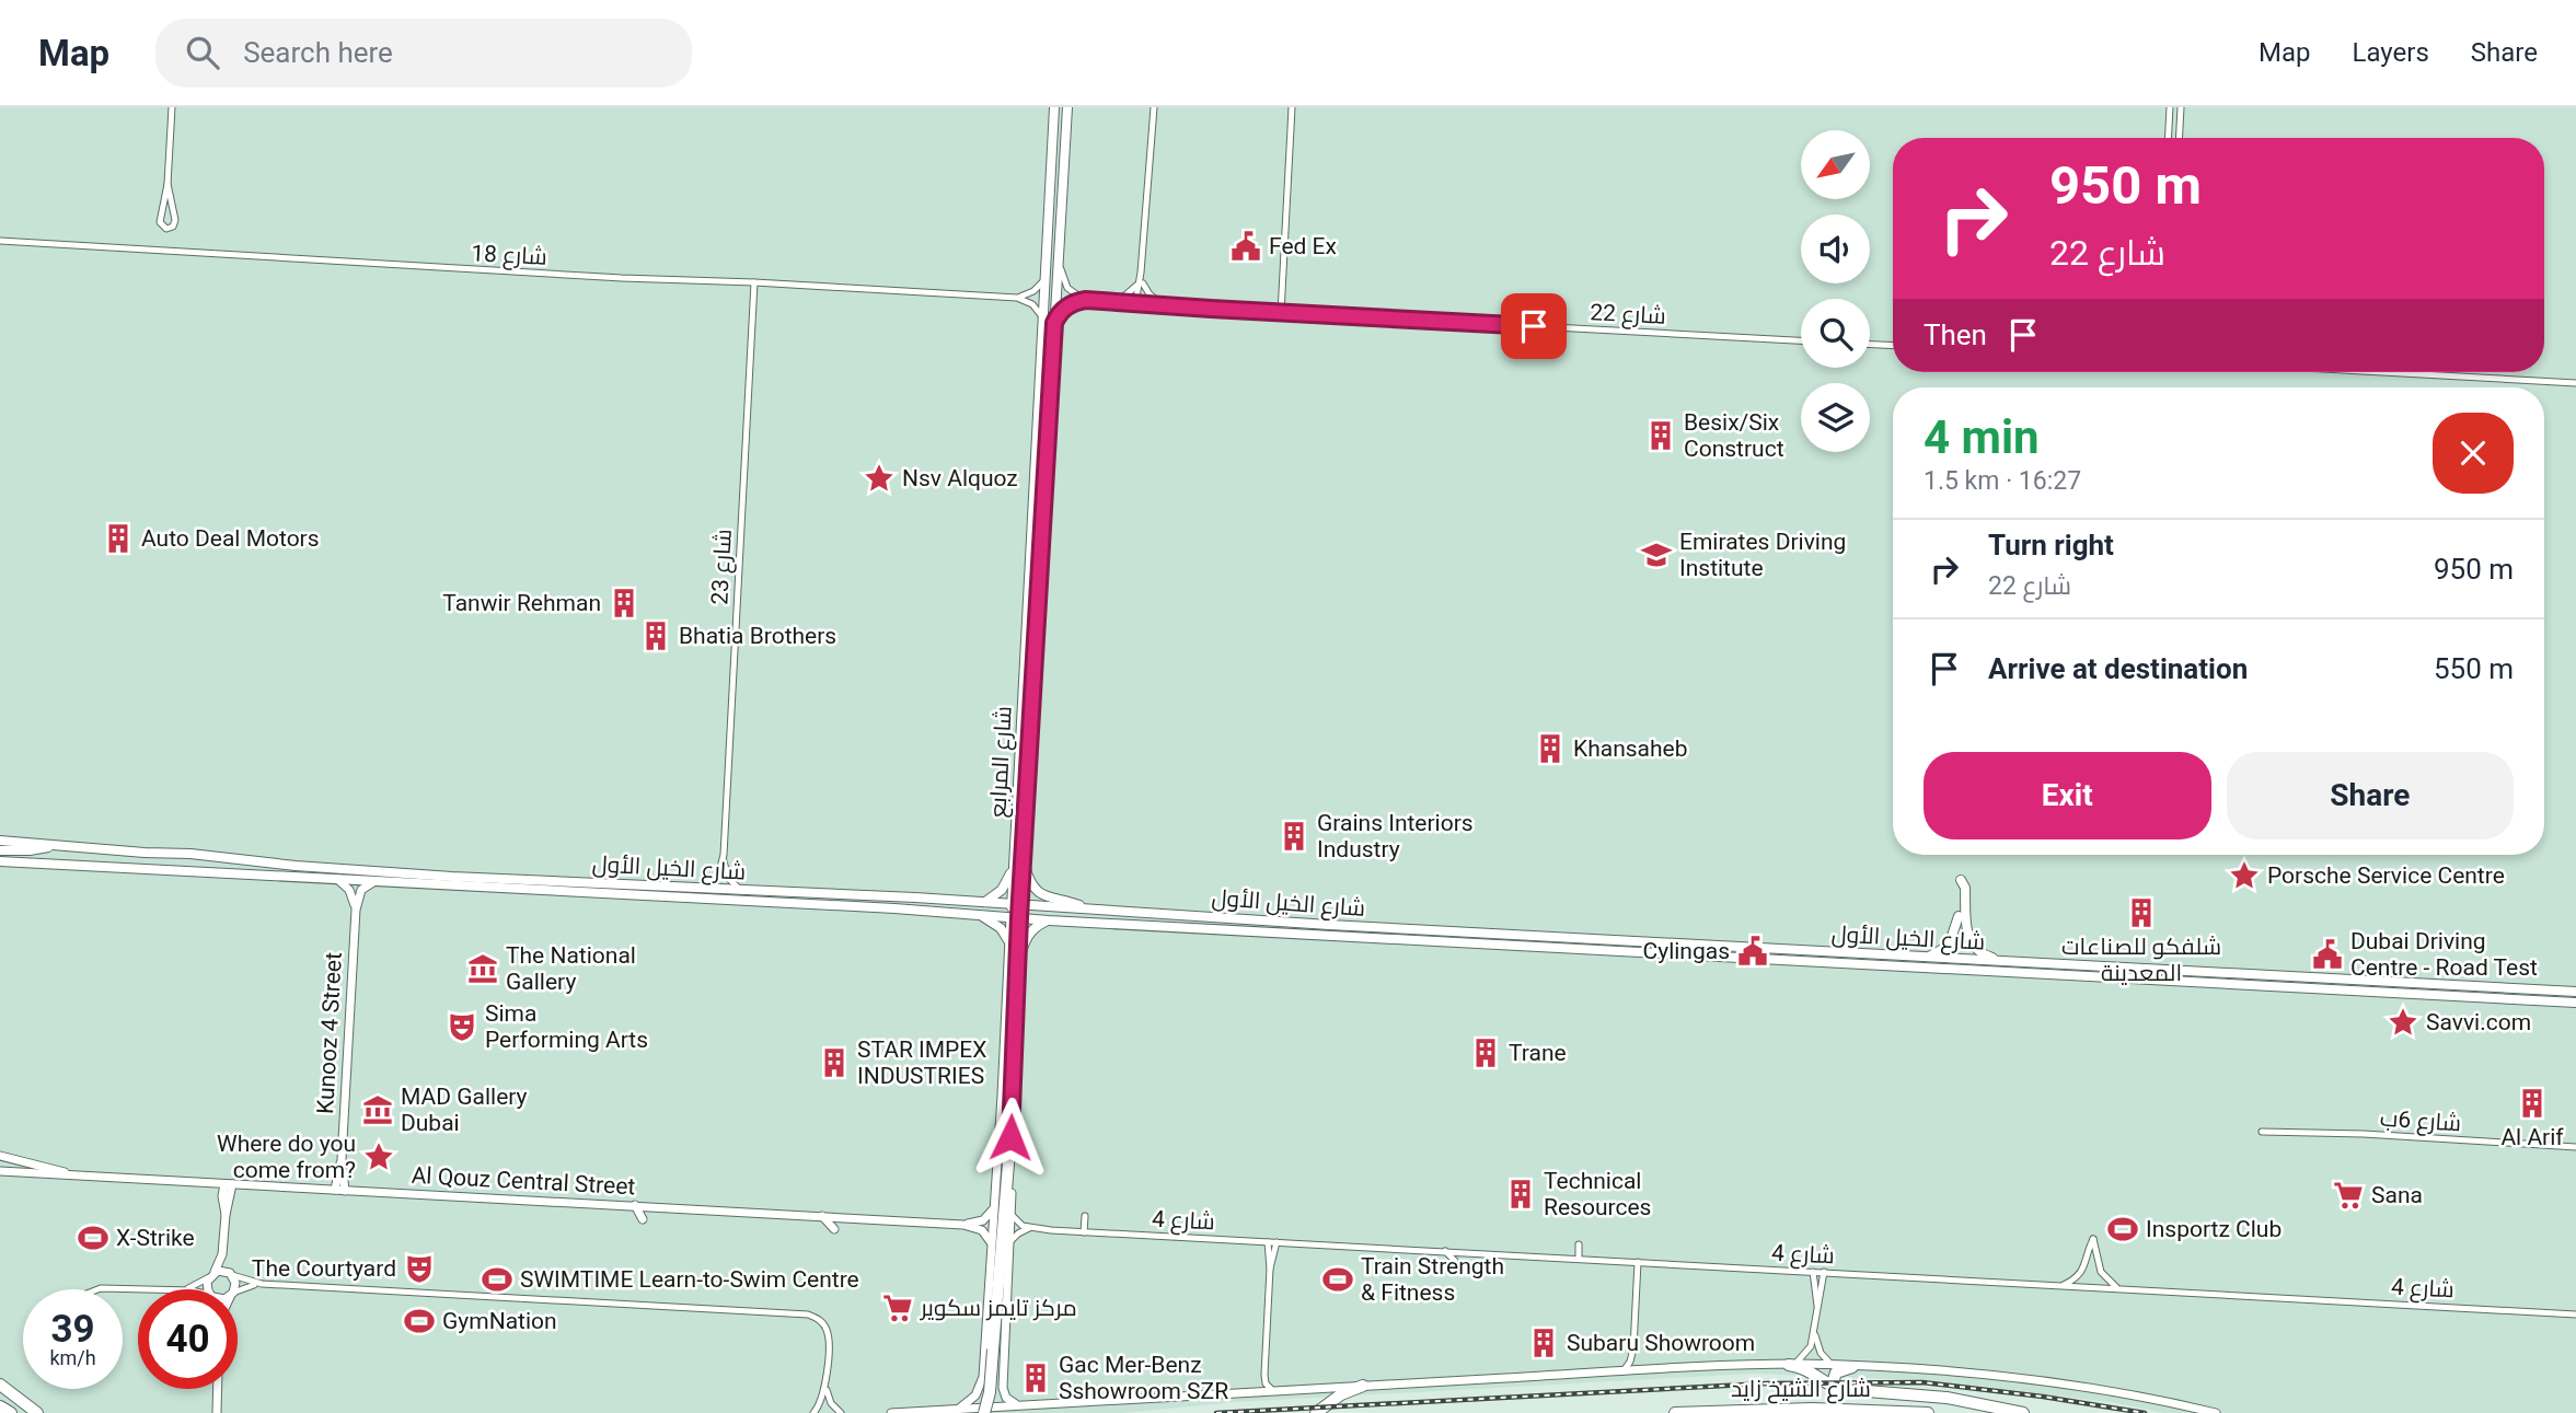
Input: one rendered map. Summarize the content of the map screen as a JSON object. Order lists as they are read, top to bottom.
{
  "streets": {
    "highway": ["شارع الشيخ زايد"],
    "main road": ["شارع المرابع", "شارع الخيل الأول"],
    "street": [
      "شارع 18",
      "شارع 22",
      "شارع 23",
      "Kunooz 4 Street",
      "شارع 6ب",
      "Al Qouz Central Street",
      "شارع 4"
    ]
  },
  "crossings": [
    ["شارع 18", "شارع 23"],
    ["شارع 23", "شارع الخيل الأول"],
    ["شارع المرابع", "شارع الخيل الأول"],
    ["شارع المرابع", "Al Qouz Central Street"],
    ["شارع الخيل الأول", "Kunooz 4 Street"],
    ["Kunooz 4 Street", "Al Qouz Central Street"]
  ],
  "places": {
    "public building": ["Fed Ex", "Cylingas", "Dubai Driving Centre - Road Test"],
    "building": [
      "Besix/Six Construct",
      "Auto Deal Motors",
      "Tanwir Rehman",
      "Bhatia Brothers",
      "Khansaheb",
      "Grains Interiors Industry",
      "شلفكو للصناعات المعدينة",
      "Trane",
      "STAR IMPEX INDUSTRIES",
      "Al Arif",
      "Technical Resources",
      "Subaru Showroom",
      "Gac Mer-Benz Sshowroom SZR"
    ],
    "place": [
      "Nsv Alquoz",
      "Porsche Service Centre",
      "Savvi.com",
      "Where do you come from?"
    ],
    "school or university": ["Emirates Driving Institute"],
    "museum": ["The National Gallery", "MAD Gallery Dubai"],
    "theatre": ["Sima Performing Arts", "The Courtyard"],
    "supermarket": ["Sana", "مركز تايمز سكوير"],
    "sports": [
      "Insportz Club",
      "X-Strike",
      "SWIMTIME Learn-to-Swim Centre",
      "Train Strength & Fitness",
      "GymNation"
    ]
  },
  "north": "bottom left",
  "page": {
    "header": "Map",
    "search": "Search here",
    "nav": ["Map", "Layers", "Share"],
    "turn": ["950 m", "شارع 22"],
    "then": "Then",
    "heading": ["4 min", "1.5 km · 16:27"],
    "list": [
      {
        "name": "Turn right",
        "note": "شارع 22",
        "value": "950 m"
      },
      {
        "name": "Arrive at destination",
        "value": "550 m"
      }
    ],
    "buttons": ["Exit", "Share"],
    "speed": "39 km/h",
    "limit": "40"
  }
}
